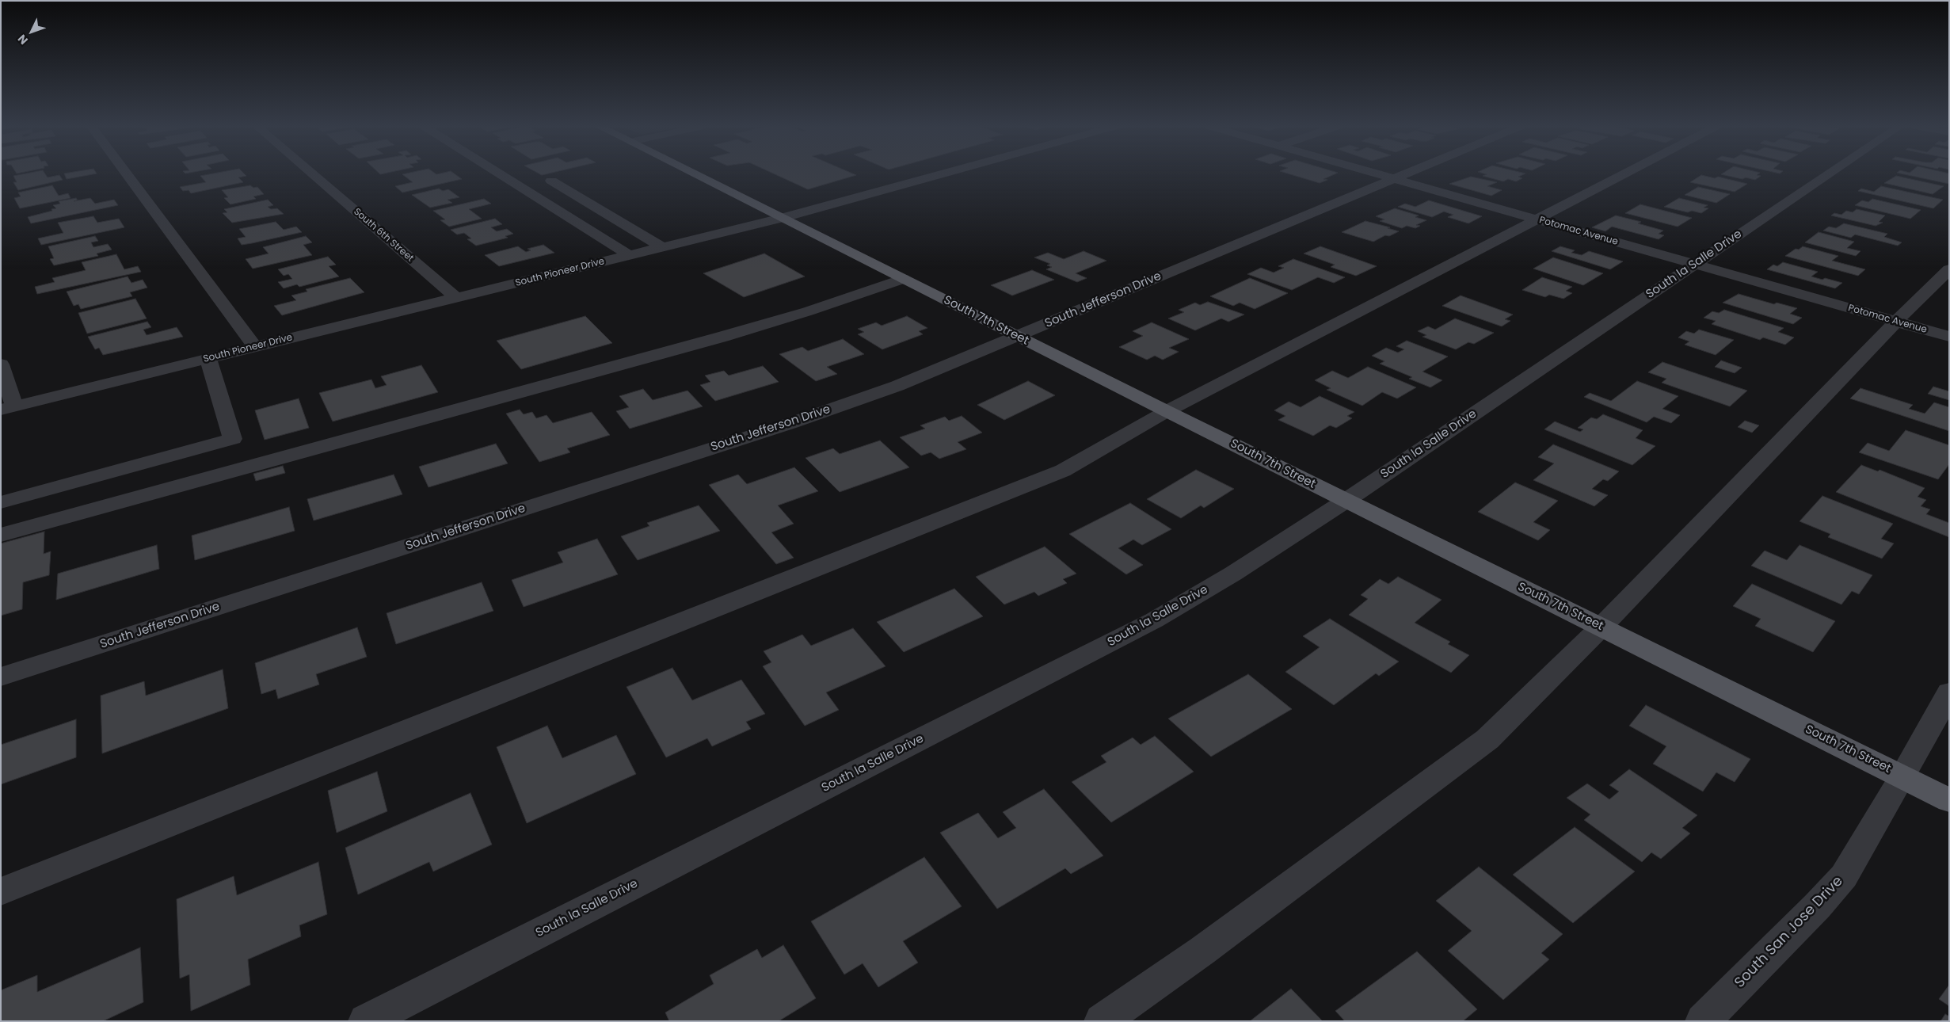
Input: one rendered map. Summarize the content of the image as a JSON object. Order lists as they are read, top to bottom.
{
  "streets": {
    "main road": ["South 7th Street"],
    "street": [
      "Potomac Avenue",
      "South 6th Street",
      "South la Salle Drive",
      "South Pioneer Drive",
      "South Jefferson Drive",
      "South San Jose Drive"
    ]
  },
  "crossings": [
    ["Potomac Avenue", "South la Salle Drive"],
    ["Potomac Avenue", "South Jefferson Drive"],
    ["South 6th Street", "South Pioneer Drive"],
    ["South la Salle Drive", "South 7th Street"],
    ["South Pioneer Drive", "South 7th Street"],
    ["South Jefferson Drive", "South 7th Street"],
    ["South 7th Street", "South San Jose Drive"]
  ],
  "north": "bottom left"
}
